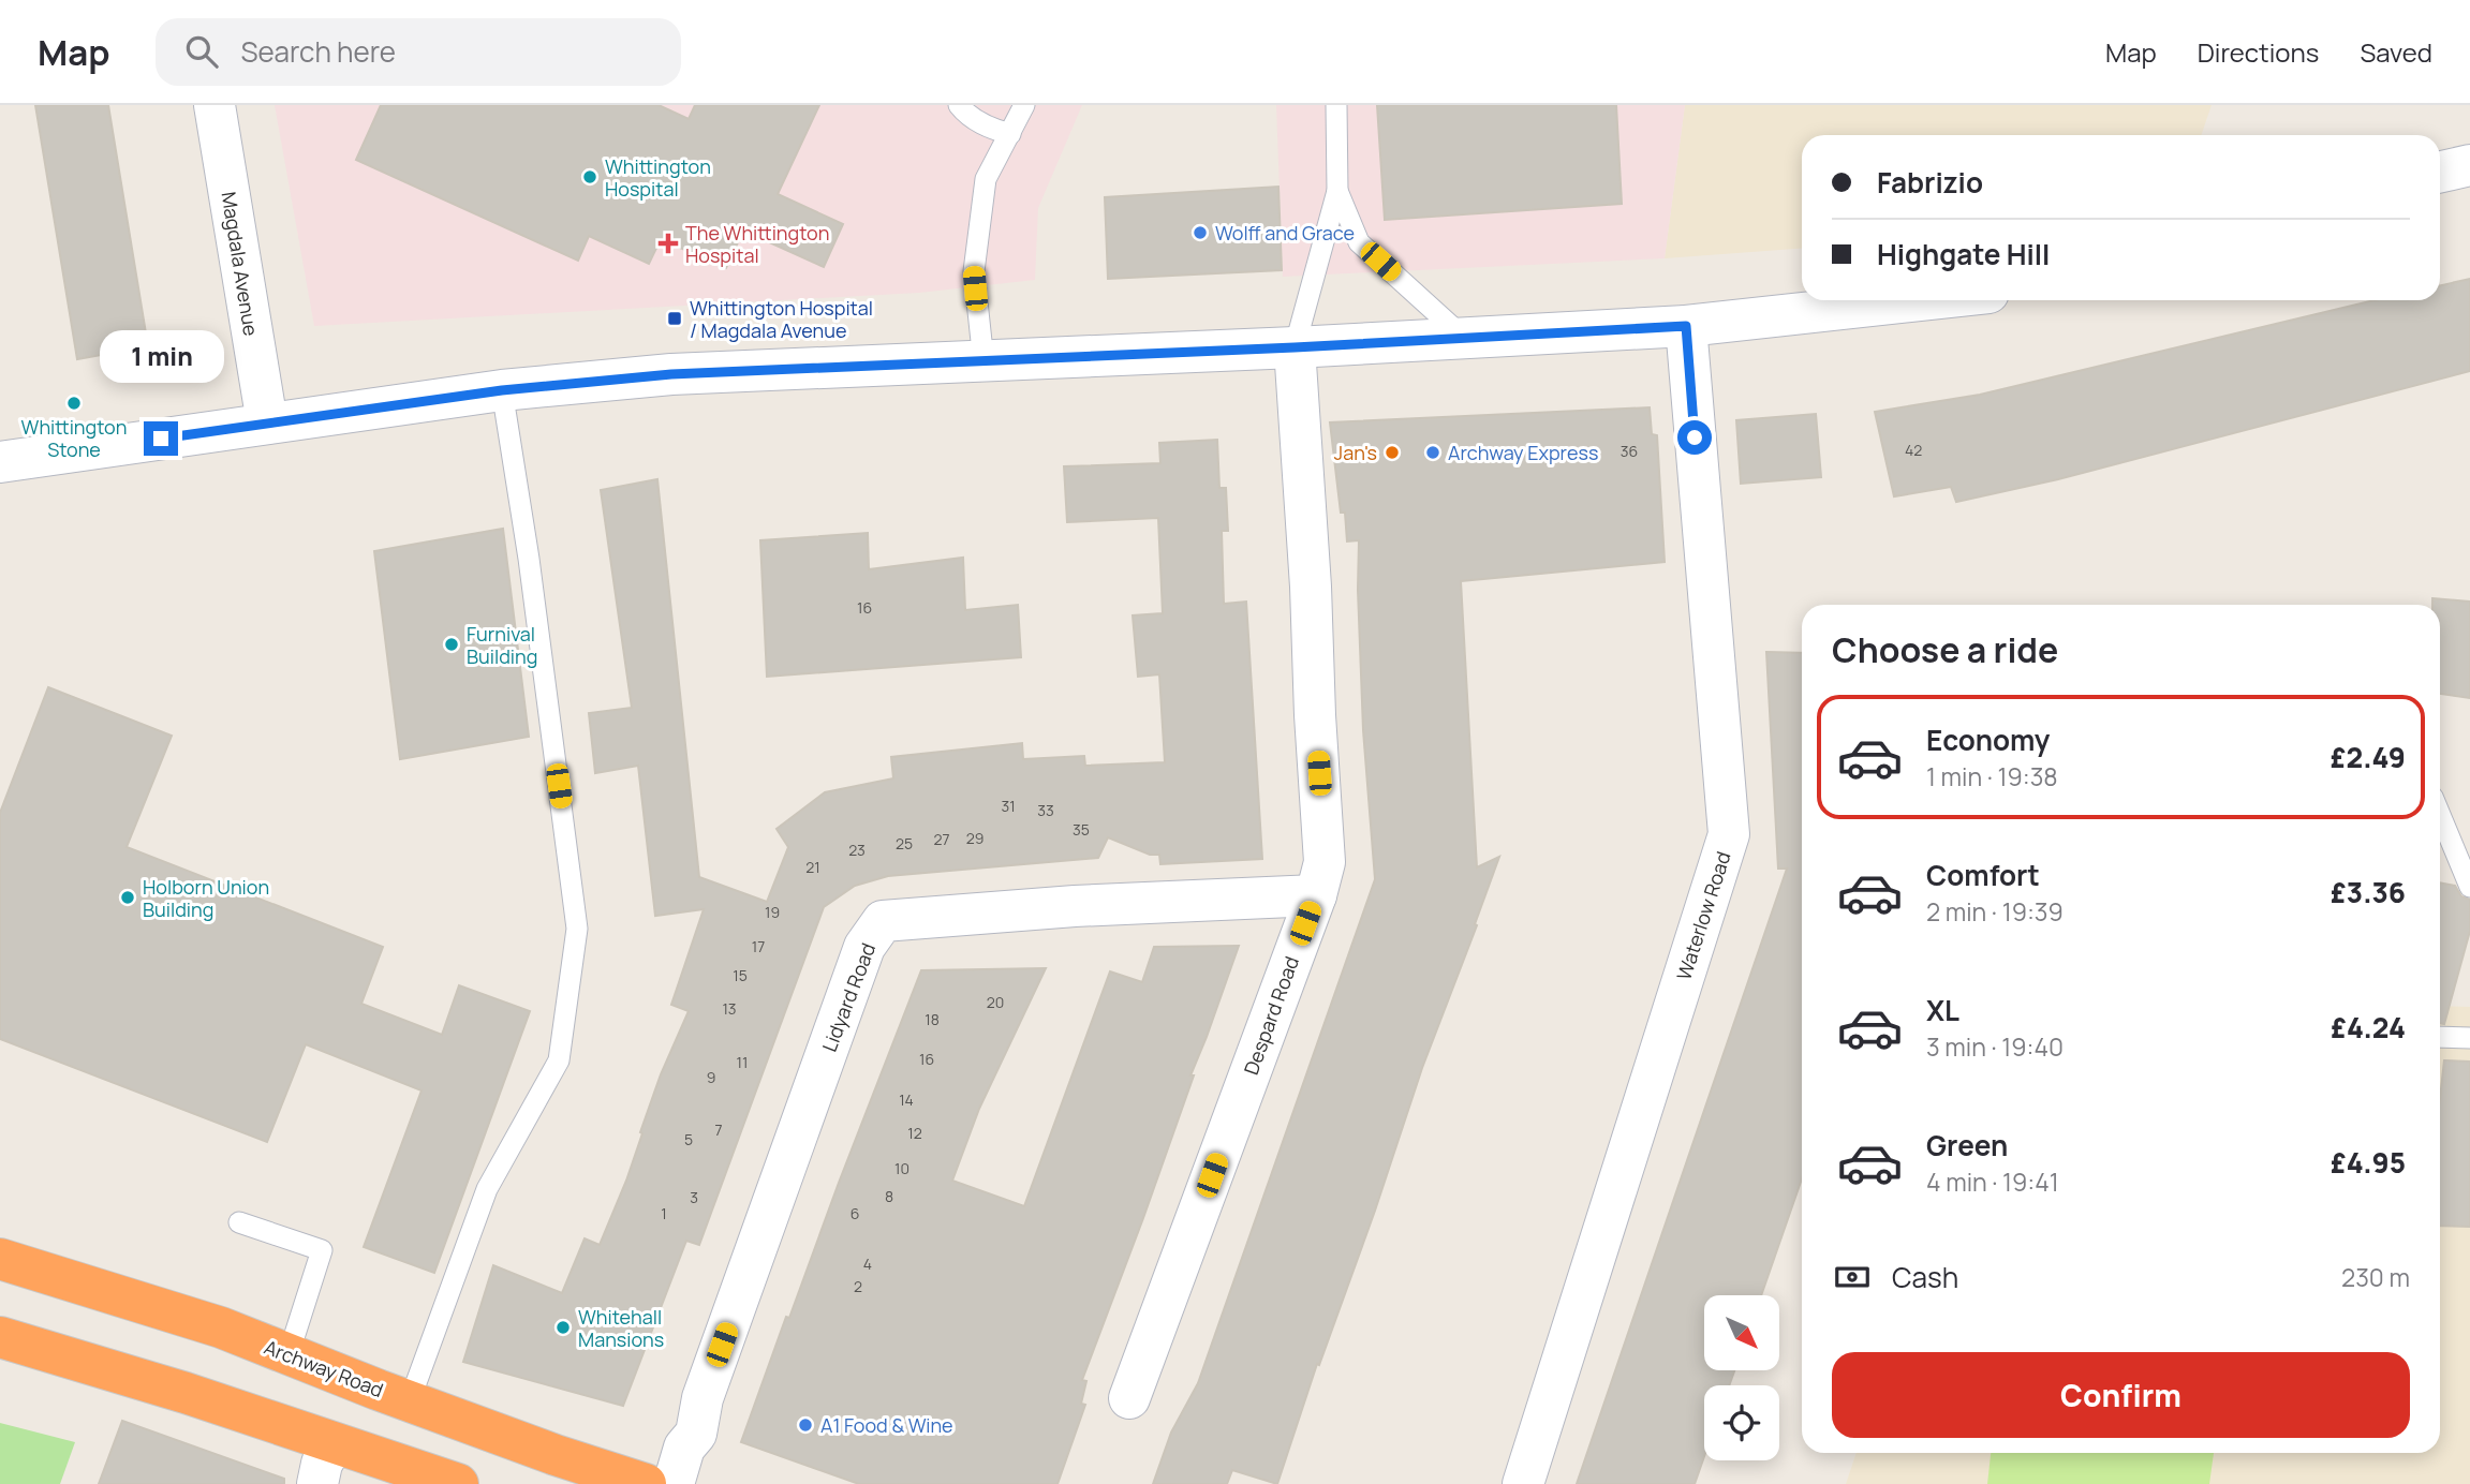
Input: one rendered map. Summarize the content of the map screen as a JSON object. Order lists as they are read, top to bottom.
{
  "streets": {
    "highway": ["Archway Road"],
    "street": [
      "Magdala Avenue",
      "Waterlow Road",
      "Lidyard Road",
      "Despard Road"
    ]
  },
  "crossings": [
    ["Lidyard Road", "Despard Road"]
  ],
  "places": {
    "other": [
      "Whittington Hospital",
      "Wolff and Grace",
      "Whittington Stone",
      "Jan's",
      "Archway Express",
      "Furnival Building",
      "Holborn Union Building",
      "Whitehall Mansions",
      "A1 Food & Wine"
    ],
    "health": ["The Whittington Hospital"],
    "transit": ["Whittington Hospital / Magdala Avenue"]
  },
  "house_numbers": [
    "42",
    "36",
    "16",
    "31",
    "33",
    "35",
    "29",
    "27",
    "25",
    "23",
    "21",
    "19",
    "17",
    "15",
    "20",
    "13",
    "18",
    "16",
    "11",
    "9",
    "14",
    "7",
    "12",
    "5",
    "10",
    "8",
    "3",
    "1",
    "6",
    "4",
    "2"
  ],
  "north": "bottom right",
  "page": {
    "header": "Map",
    "search": "Search here",
    "nav": ["Map", "Directions", "Saved"],
    "banner": ["Fabrizio", "Highgate Hill"],
    "bubble": "1 min",
    "heading": "Choose a ride",
    "list": [
      {
        "name": "Economy",
        "note": "1 min · 19:38",
        "value": "£2.49"
      },
      {
        "name": "Comfort",
        "note": "2 min · 19:39",
        "value": "£3.36"
      },
      {
        "name": "XL",
        "note": "3 min · 19:40",
        "value": "£4.24"
      },
      {
        "name": "Green",
        "note": "4 min · 19:41",
        "value": "£4.95"
      }
    ],
    "pay": ["Cash", "230 m"],
    "buttons": "Confirm"
  }
}
